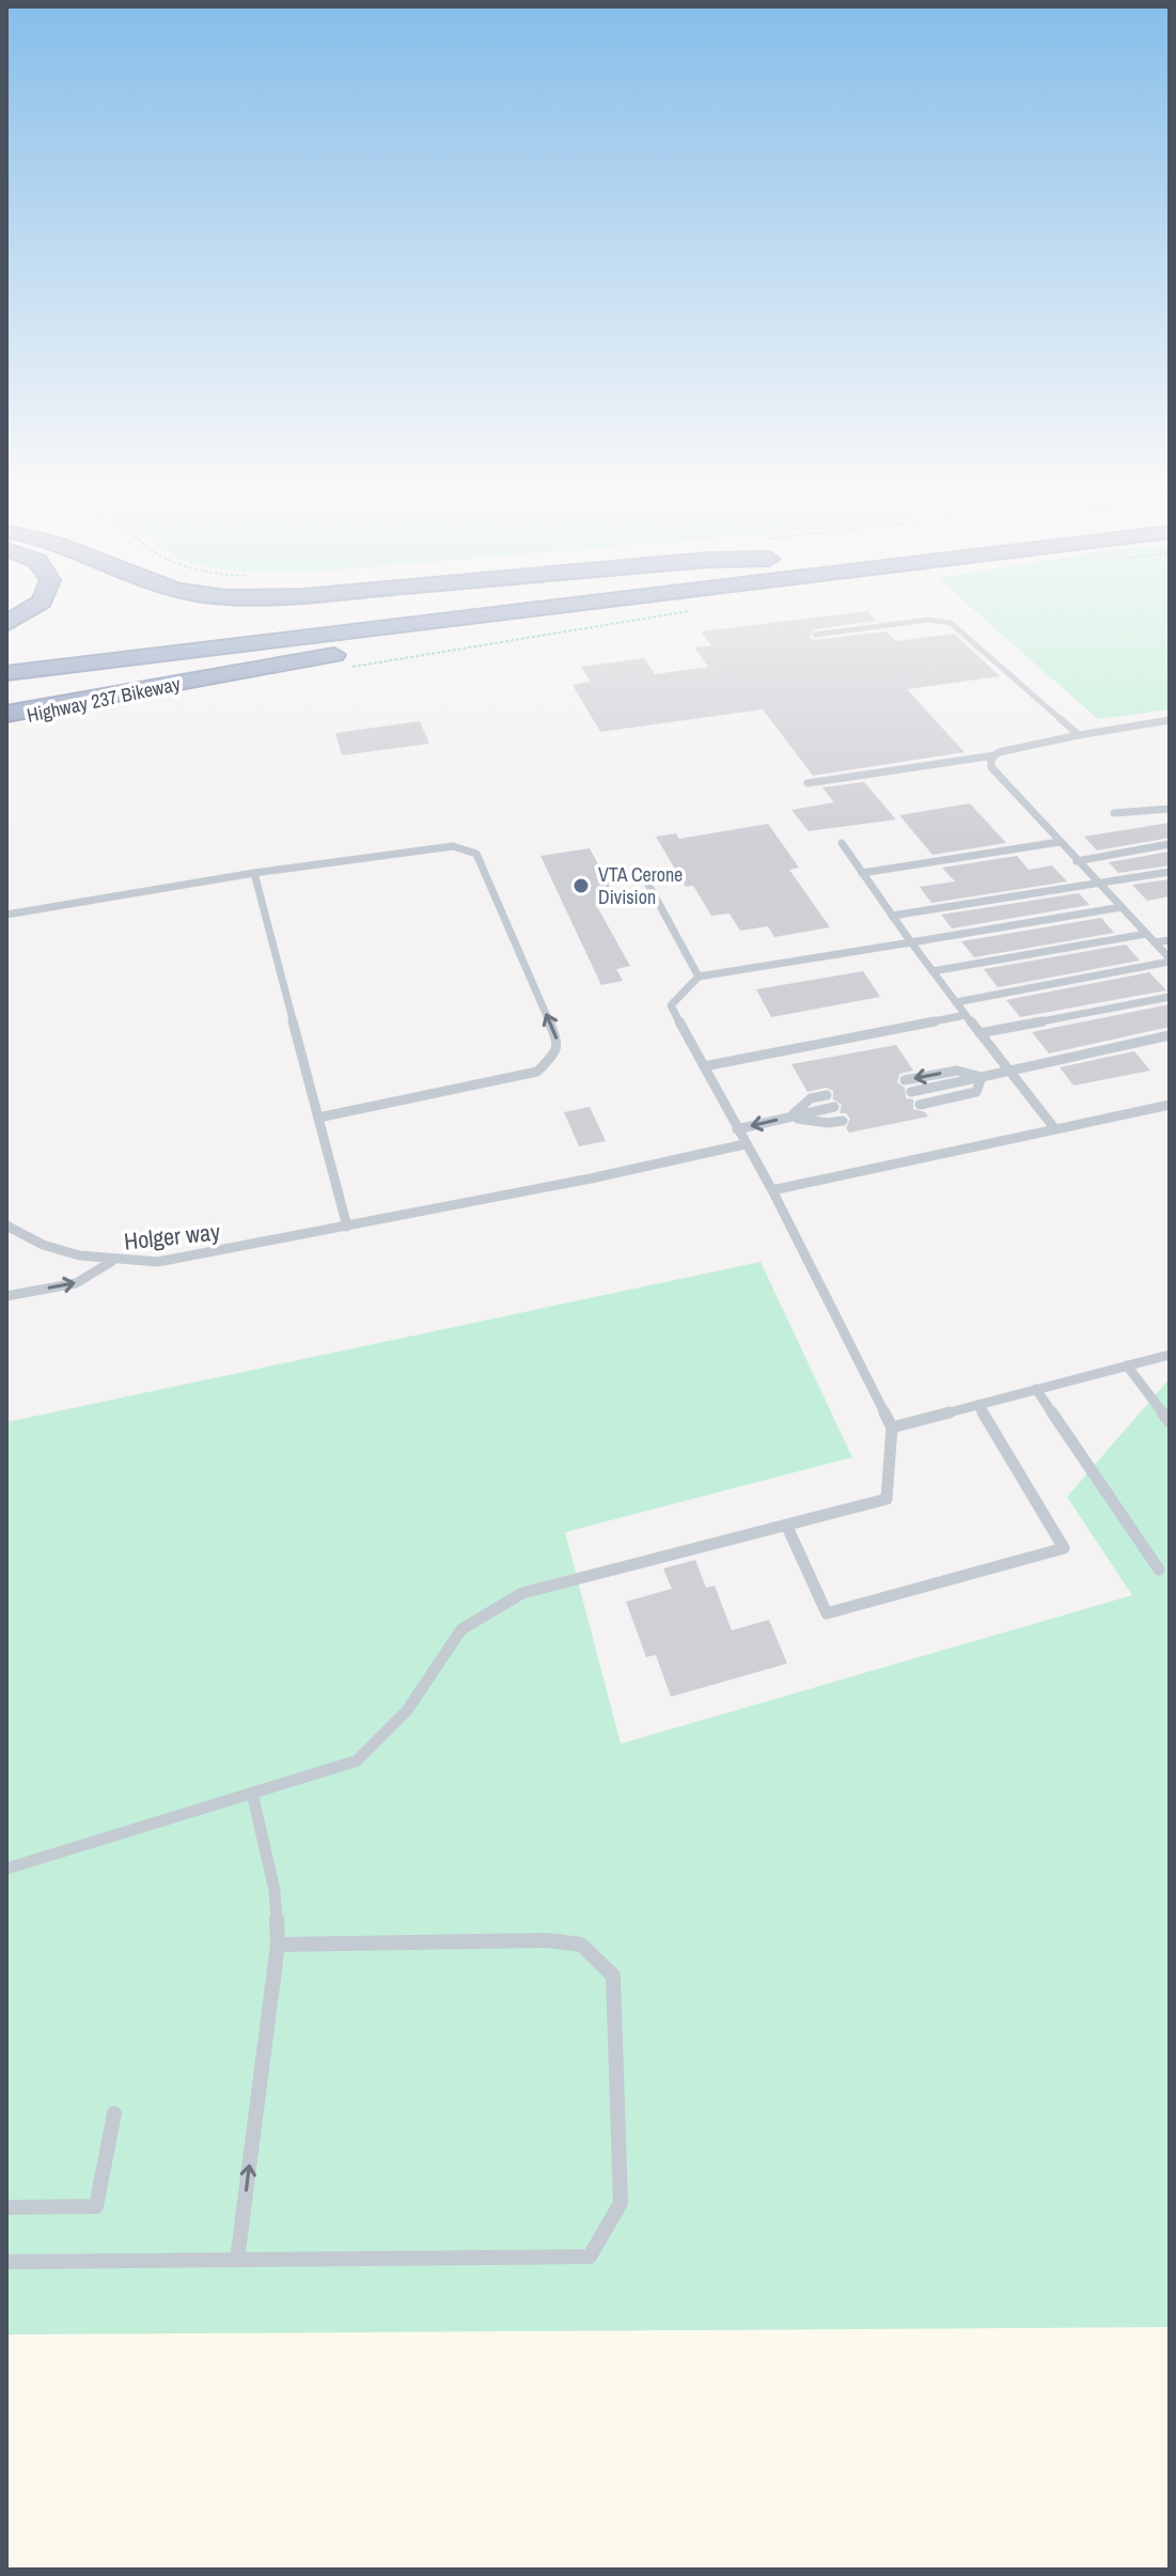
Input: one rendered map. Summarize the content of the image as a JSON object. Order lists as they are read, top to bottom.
{
  "streets": {
    "lane": ["Holger way"]
  },
  "places": ["VTA Cerone Division"]
}
